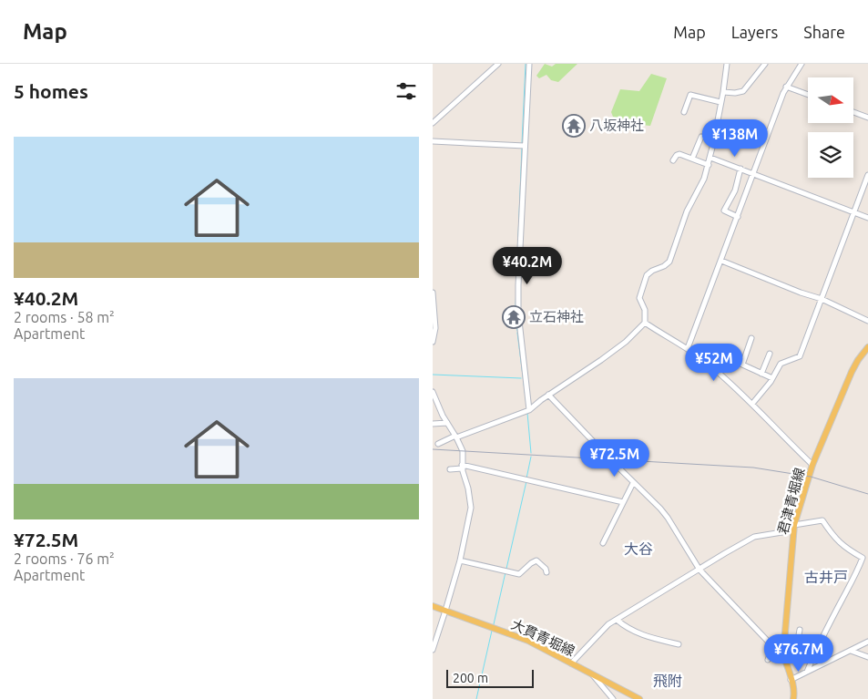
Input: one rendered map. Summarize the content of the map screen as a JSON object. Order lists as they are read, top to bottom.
{
  "streets": {
    "main road": ["君津青堀線", "大貫青堀線"]
  },
  "districts": ["大谷", "古井戸", "飛附"],
  "places": {
    "temple": ["八坂神社", "立石神社"]
  },
  "scale_bar": "200 m",
  "north": "right",
  "page": {
    "header": "Map",
    "nav": ["Map", "Layers", "Share"],
    "heading": "5 homes",
    "list": [
      {
        "name": "¥40.2M",
        "note": "2 rooms · 58 m² · Apartment"
      },
      {
        "name": "¥72.5M",
        "note": "2 rooms · 76 m² · Apartment"
      }
    ],
    "price": [
      "¥138M",
      "¥40.2M",
      "¥52M",
      "¥72.5M",
      "¥76.7M"
    ],
    "scale": "200 m"
  }
}
